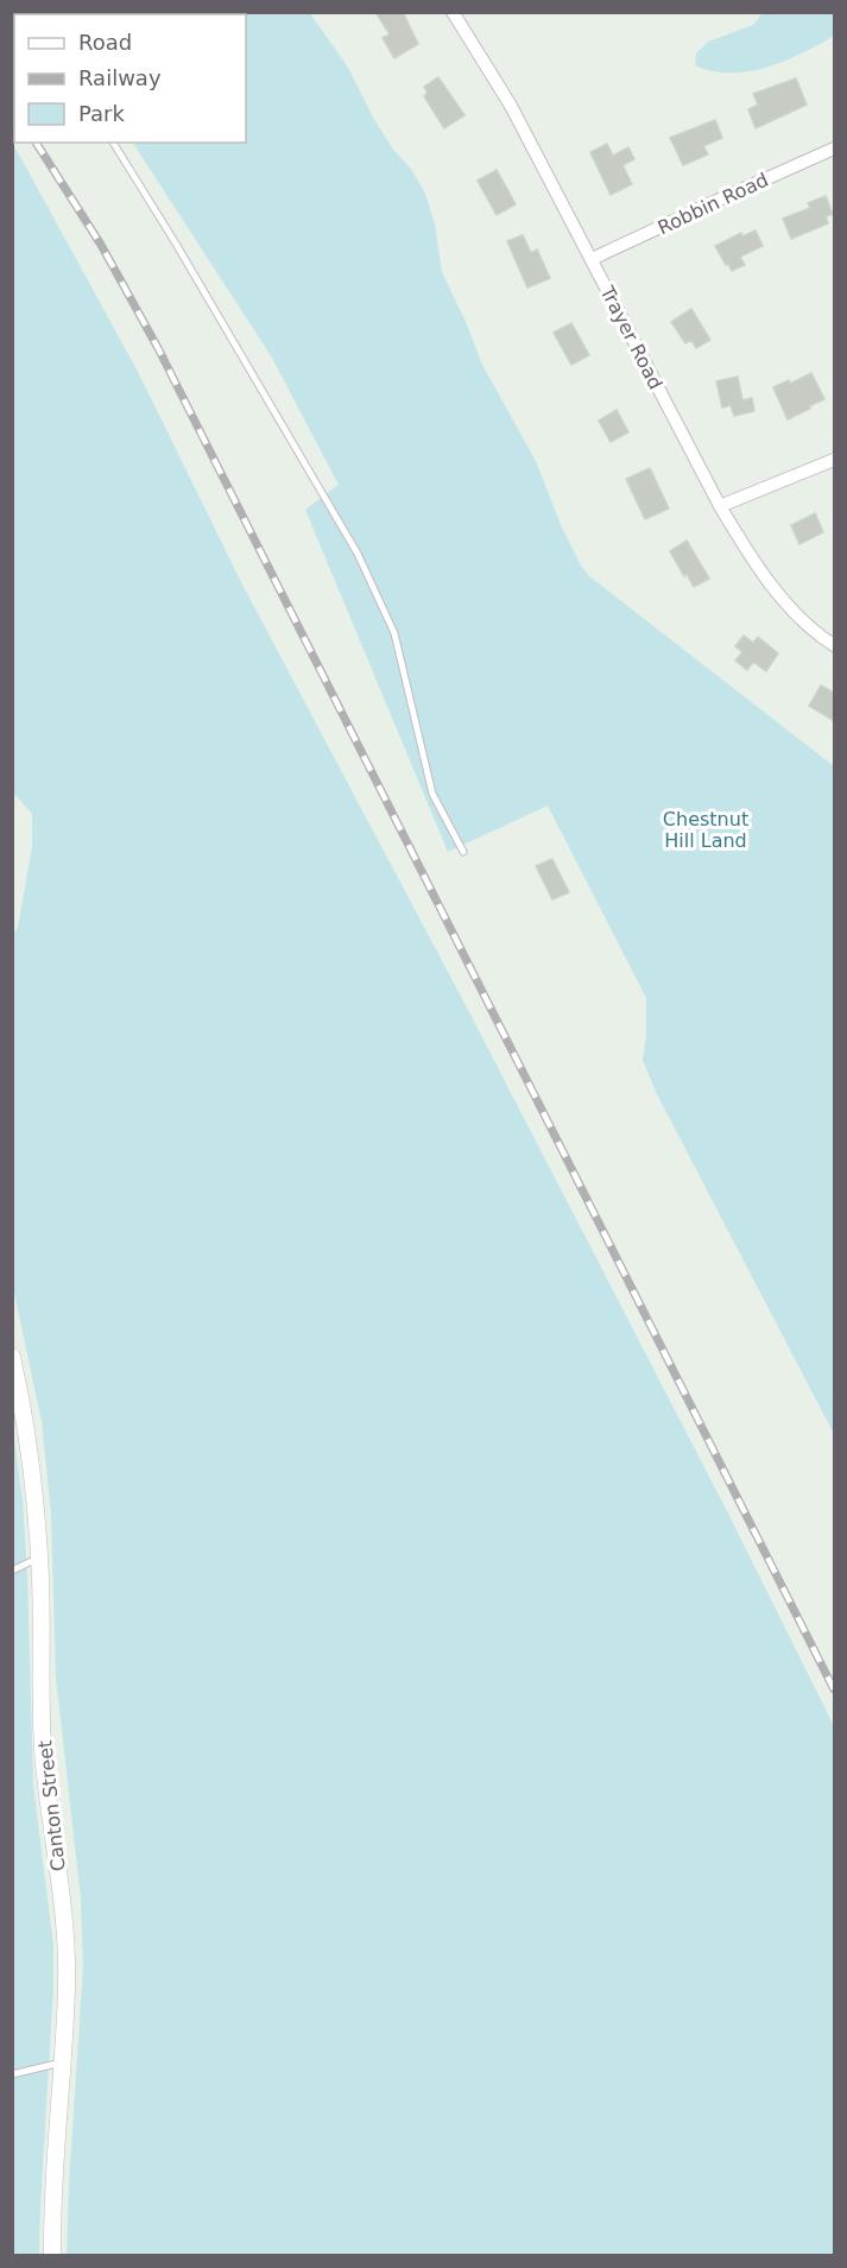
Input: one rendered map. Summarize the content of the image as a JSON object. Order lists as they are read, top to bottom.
{
  "streets": {
    "street": ["Robbin Road", "Trayer Road", "Canton Street"]
  },
  "crossings": [
    ["Robbin Road", "Trayer Road"]
  ],
  "parks": ["Chestnut Hill Land"],
  "legend": ["Road", "Railway", "Park"]
}
